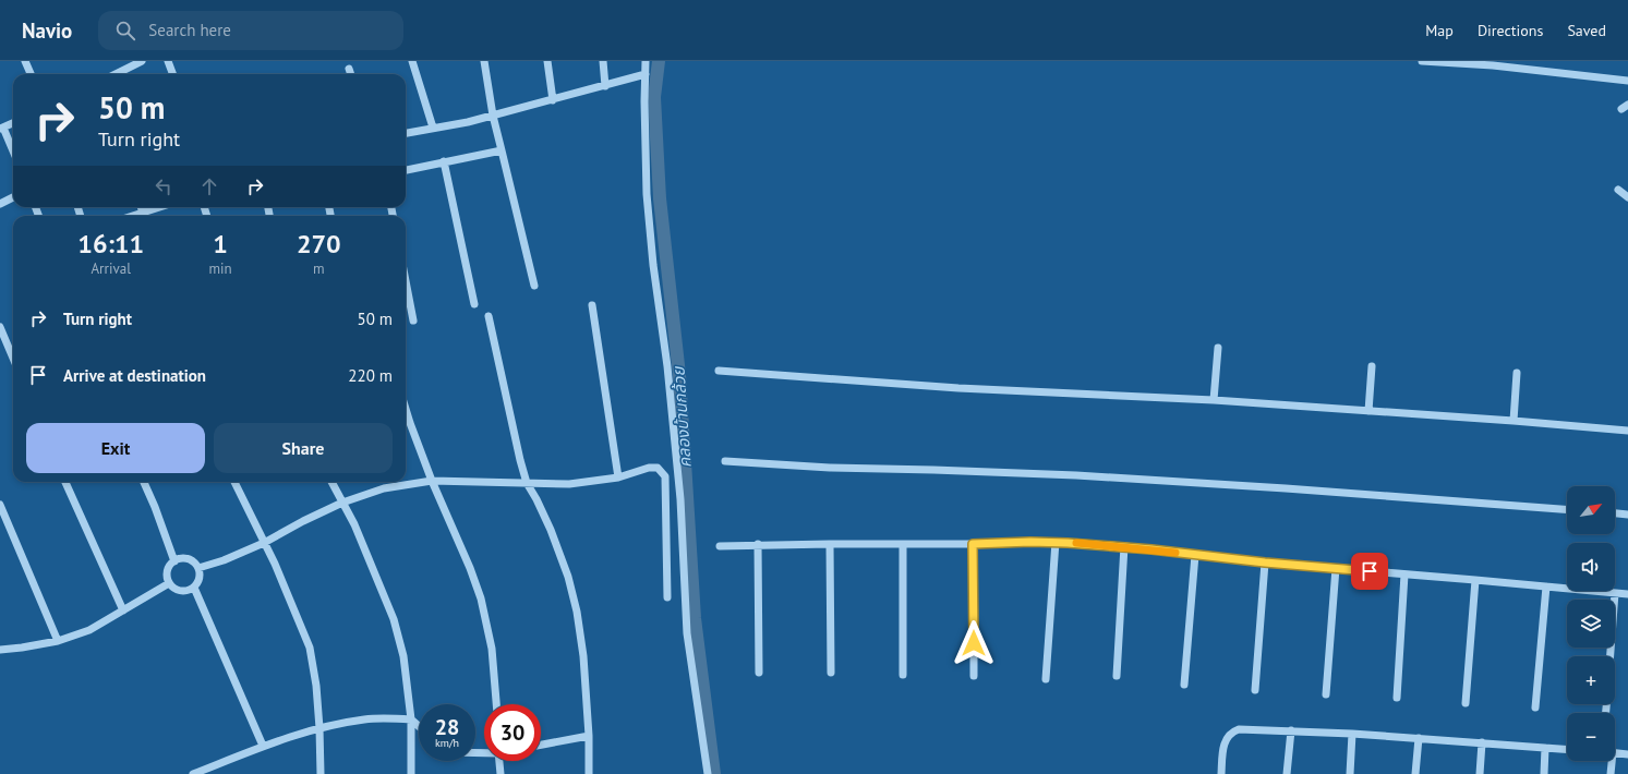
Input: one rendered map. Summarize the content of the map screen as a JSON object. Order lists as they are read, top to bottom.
{
  "water": ["คลองบ้านกล้วย"],
  "north": "top right",
  "page": {
    "header": "Navio",
    "search": "Search here",
    "nav": ["Map", "Directions", "Saved"],
    "turn": ["50 m", "Turn right"],
    "eta": [
      "16:11",
      "Arrival",
      "1",
      "min",
      "270",
      "m"
    ],
    "list": [
      {
        "name": "Turn right",
        "value": "50 m"
      },
      {
        "name": "Arrive at destination",
        "value": "220 m"
      }
    ],
    "buttons": ["Exit", "Share"],
    "map_buttons": ["+", "−"],
    "speed": "28 km/h",
    "limit": "30"
  }
}
